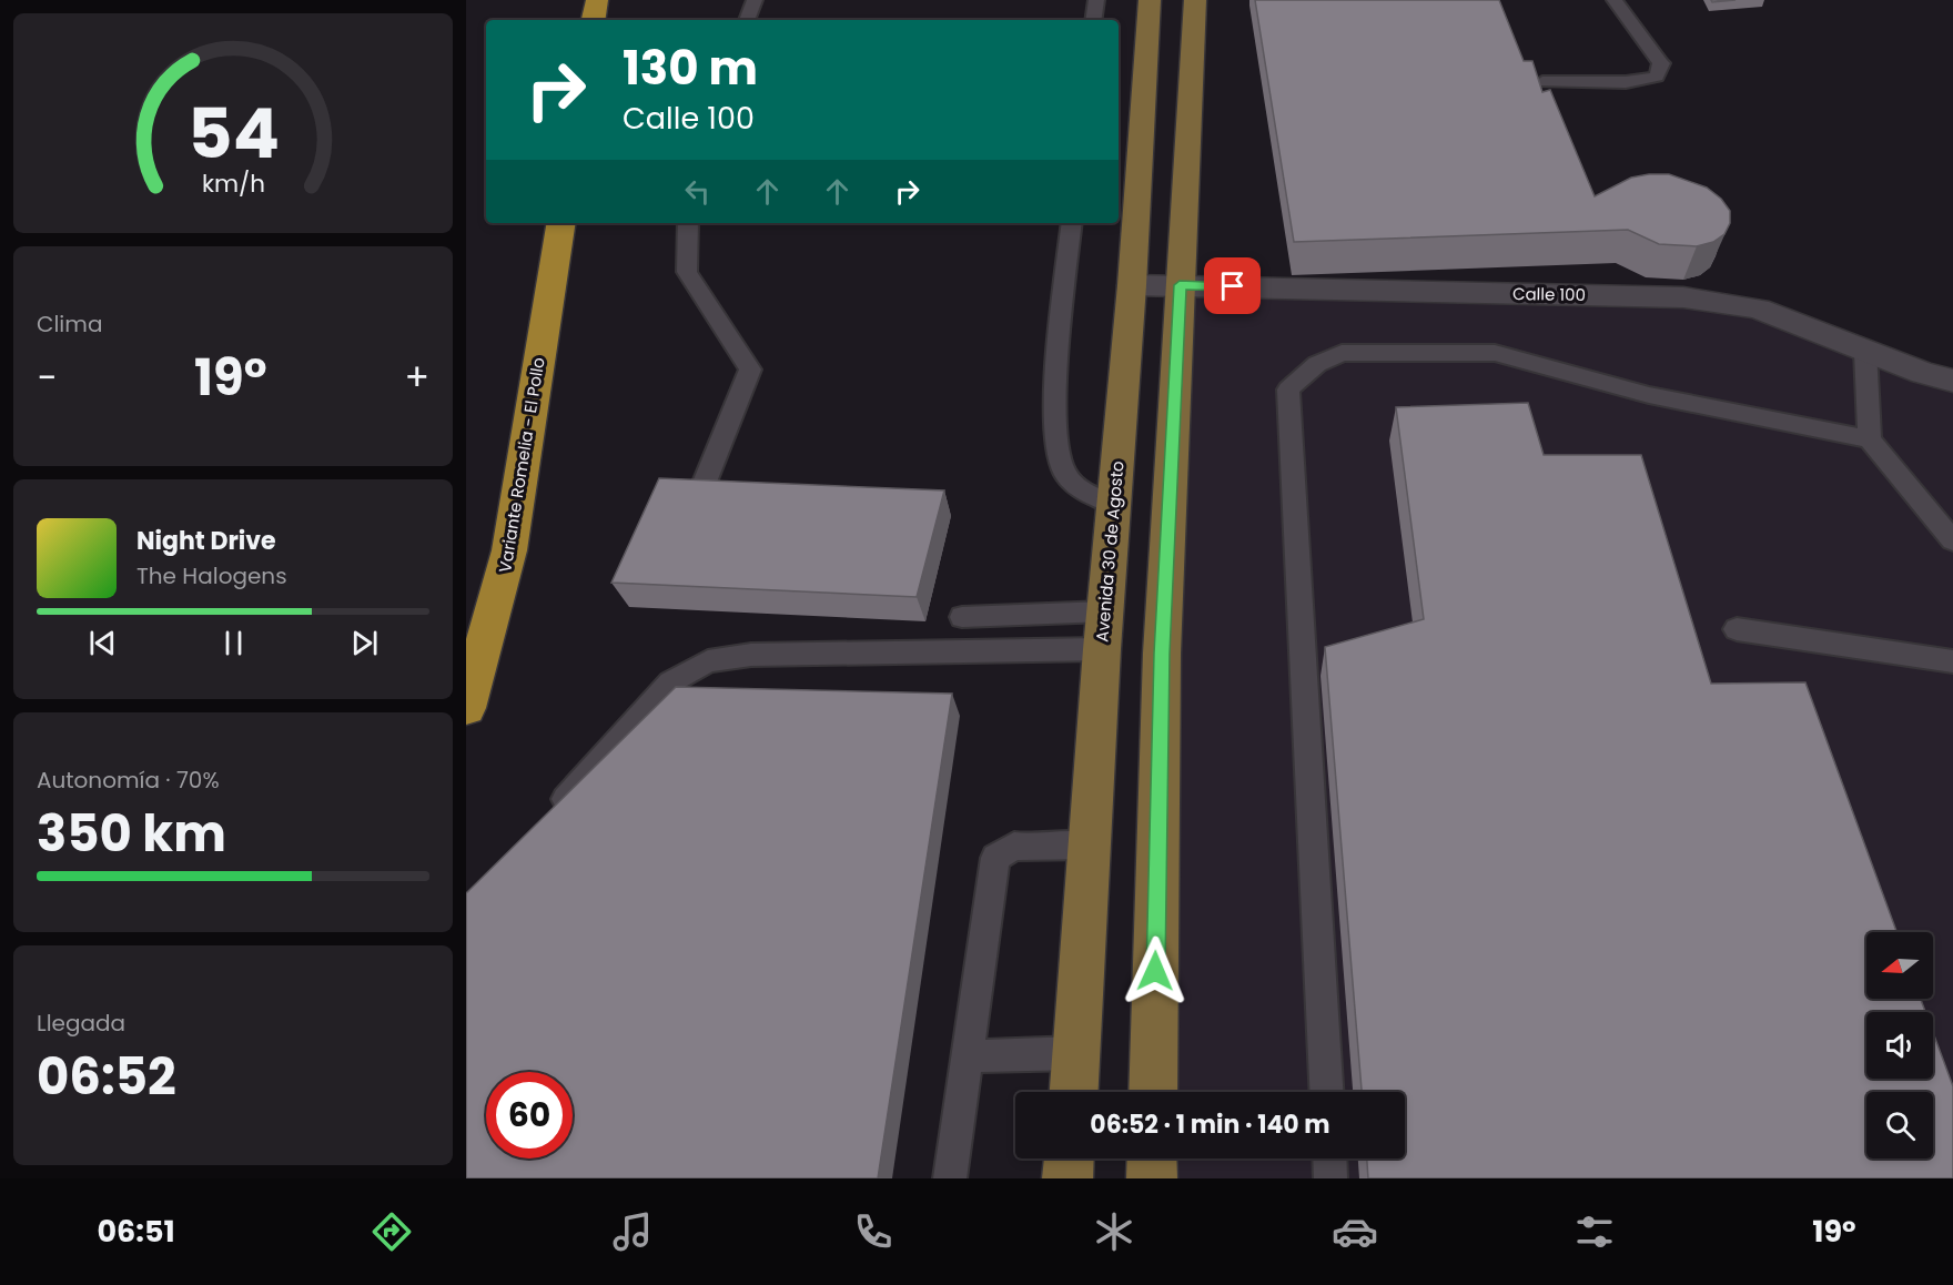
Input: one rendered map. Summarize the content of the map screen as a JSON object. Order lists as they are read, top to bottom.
{
  "streets": {
    "highway": ["Variante Romelia - El Pollo"],
    "main road": ["Avenida 30 de Agosto"],
    "street": ["Calle 100"]
  },
  "crossings": [
    ["Calle 100", "Avenida 30 de Agosto"]
  ],
  "north": "left",
  "page": {
    "turn": ["130 m", "Calle 100"],
    "tile": [
      "Clima",
      ["Autonomía · 70%", "350 km"],
      ["Llegada", "06:52"]
    ],
    "heat": ["−", "19°", "+"],
    "song": ["Night Drive", "The Halogens"],
    "limit": "60",
    "trip": "06:52 · 1 min · 140 m",
    "tabs": ["06:51", "19°"],
    "gauge": ["54", "km/h"]
  }
}
